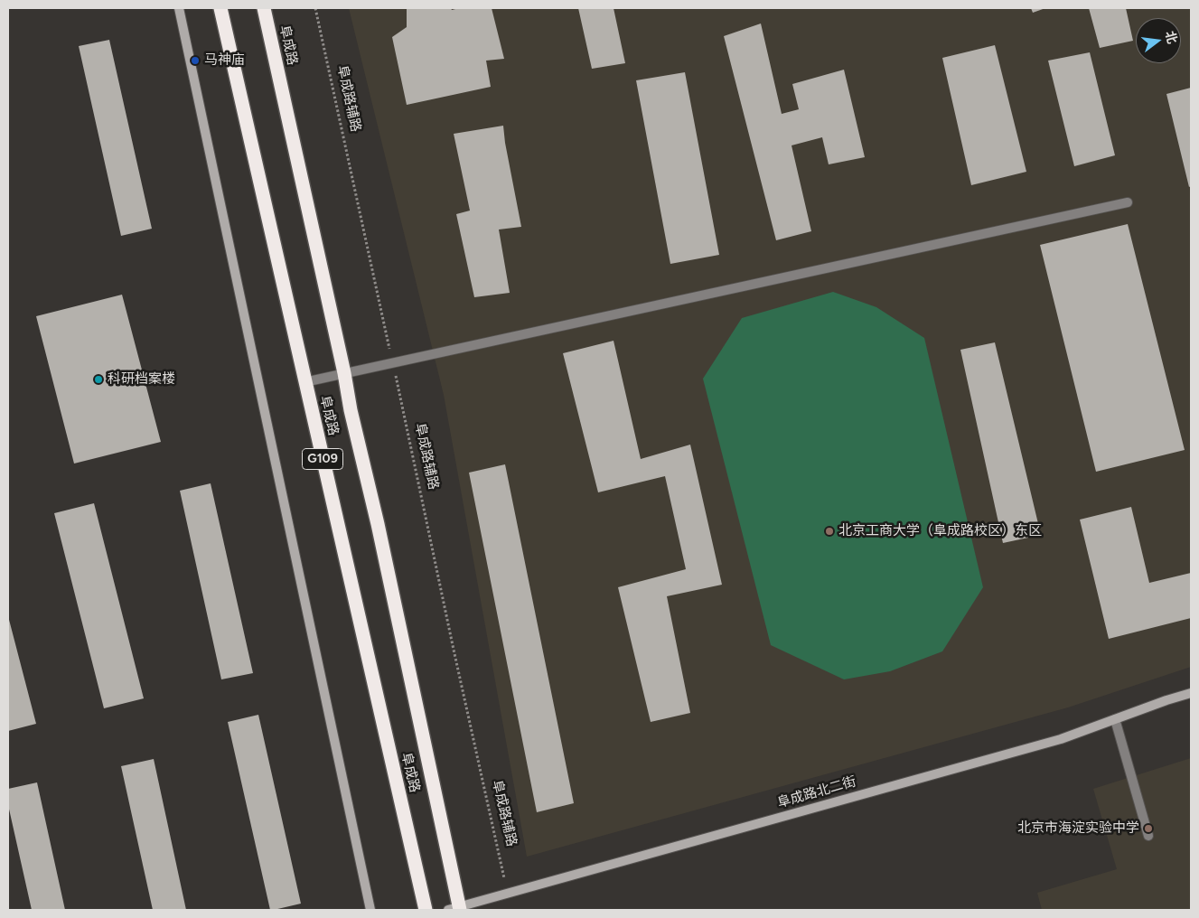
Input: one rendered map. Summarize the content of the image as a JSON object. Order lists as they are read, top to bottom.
{
  "streets": {
    "highway": ["阜成路", "G109"],
    "street": ["阜成路北二街"],
    "path": ["阜成路辅路"]
  },
  "crossings": [
    ["阜成路", "阜成路北二街"],
    ["阜成路辅路", "阜成路北二街"]
  ],
  "places": [
    "马神庙",
    "科研档案楼",
    "北京工商大学（阜成路校区）东区",
    "北京市海淀实验中学"
  ],
  "north": "right"
}
